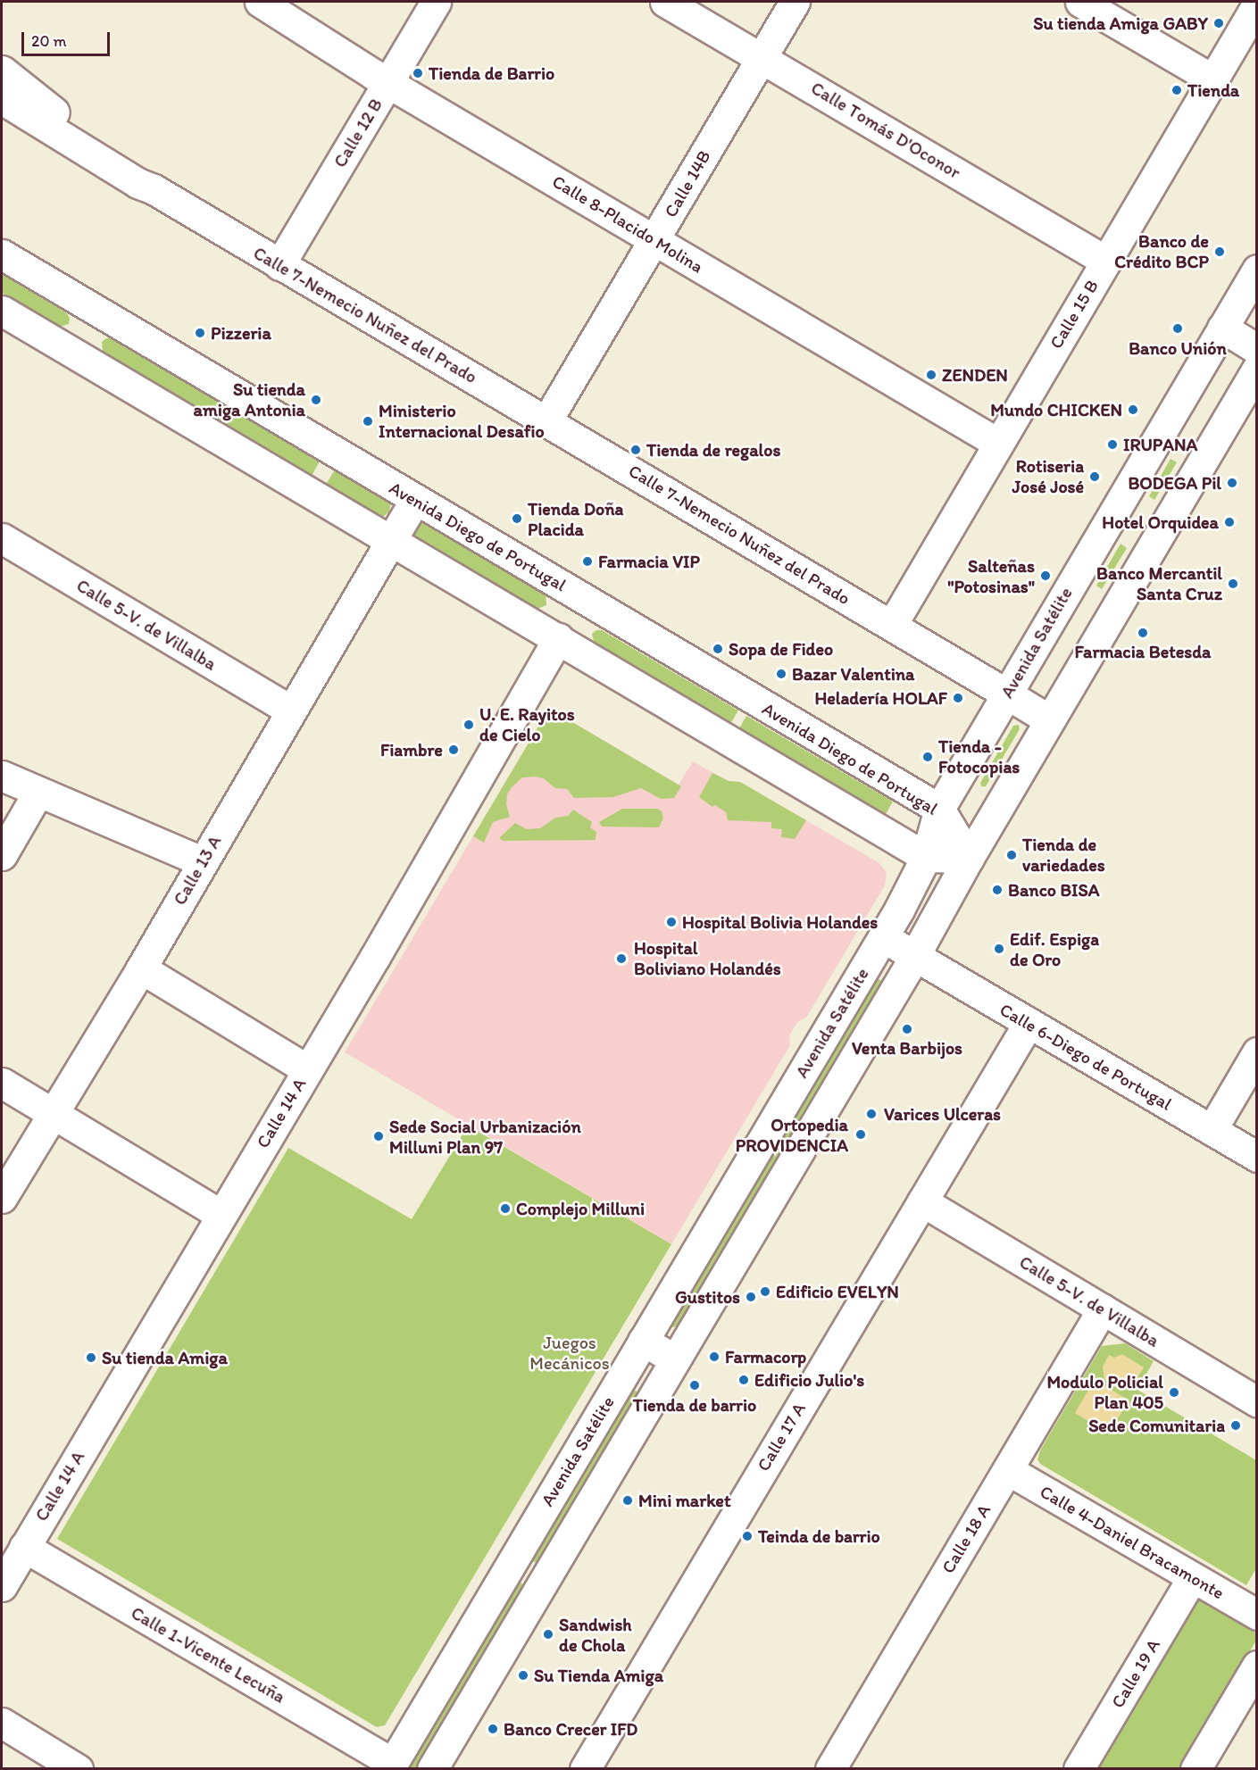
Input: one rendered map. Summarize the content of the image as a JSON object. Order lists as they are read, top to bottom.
{
  "streets": {
    "street": [
      "Calle Tomás D'Oconor",
      "Calle 12 B",
      "Calle 14B",
      "Calle 8-Placido Molina",
      "Calle 15 B",
      "Calle 7-Nemecio Nuñez del Prado",
      "Avenida Diego de Portugal",
      "Calle 5-V. de Villalba",
      "Avenida Satélite",
      "Calle 13 A",
      "Calle 6-Diego de Portugal",
      "Calle 14 A",
      "Calle 17 A",
      "Calle 18 A",
      "Calle 4-Daniel Bracamonte",
      "Calle 1-Vicente Lecuña",
      "Calle 19 A"
    ]
  },
  "crossings": [
    ["Calle Tomás D'Oconor", "Calle 14B"],
    ["Calle Tomás D'Oconor", "Calle 15 B"],
    ["Calle 12 B", "Calle 8-Placido Molina"],
    ["Calle 12 B", "Calle 7-Nemecio Nuñez del Prado"],
    ["Calle 14B", "Calle 8-Placido Molina"],
    ["Calle 14B", "Calle 7-Nemecio Nuñez del Prado"],
    ["Calle 8-Placido Molina", "Calle 15 B"],
    ["Calle 15 B", "Calle 7-Nemecio Nuñez del Prado"],
    ["Calle 7-Nemecio Nuñez del Prado", "Avenida Satélite"],
    ["Avenida Diego de Portugal", "Avenida Satélite"],
    ["Avenida Diego de Portugal", "Calle 13 A"],
    ["Avenida Diego de Portugal", "Calle 14 A"],
    ["Calle 5-V. de Villalba", "Calle 13 A"],
    ["Calle 5-V. de Villalba", "Calle 17 A"],
    ["Calle 5-V. de Villalba", "Calle 18 A"],
    ["Avenida Satélite", "Calle 6-Diego de Portugal"],
    ["Avenida Satélite", "Calle 1-Vicente Lecuña"],
    ["Calle 6-Diego de Portugal", "Calle 17 A"],
    ["Calle 14 A", "Calle 1-Vicente Lecuña"],
    ["Calle 18 A", "Calle 4-Daniel Bracamonte"],
    ["Calle 4-Daniel Bracamonte", "Calle 19 A"]
  ],
  "parks": ["Juegos Mecánicos"],
  "places": [
    "Su tienda Amiga GABY",
    "Tienda de Barrio",
    "Tienda",
    "Banco de Crédito BCP",
    "Banco Unión",
    "Pizzeria",
    "ZENDEN",
    "Su tienda amiga Antonia",
    "Mundo CHICKEN",
    "Ministerio Internacional Desafio",
    "IRUPANA",
    "Tienda de regalos",
    "Rotiseria José José",
    "BODEGA Pil",
    "Tienda Doña Placida",
    "Hotel Orquidea",
    "Farmacia VIP",
    "Salteñas \"Potosinas\"",
    "Banco Mercantil Santa Cruz",
    "Farmacia Betesda",
    "Sopa de Fideo",
    "Bazar Valentina",
    "Heladería HOLAF",
    "U. E. Rayitos de Cielo",
    "Fiambre",
    "Tienda - Fotocopias",
    "Tienda de variedades",
    "Banco BISA",
    "Hospital Bolivia Holandes",
    "Edif. Espiga de Oro",
    "Hospital Boliviano Holandés",
    "Venta Barbijos",
    "Varices Ulceras",
    "Ortopedia PROVIDENCIA",
    "Sede Social Urbanización Milluni Plan 97",
    "Complejo Milluni",
    "Edificio EVELYN",
    "Gustitos",
    "Farmacorp",
    "Su tienda Amiga",
    "Edificio Julio's",
    "Tienda de barrio",
    "Modulo Policial Plan 405",
    "Sede Comunitaria",
    "Mini market",
    "Teinda de barrio",
    "Sandwish de Chola",
    "Su Tienda Amiga",
    "Banco Crecer IFD"
  ],
  "scale_bar": "20 m"
}
